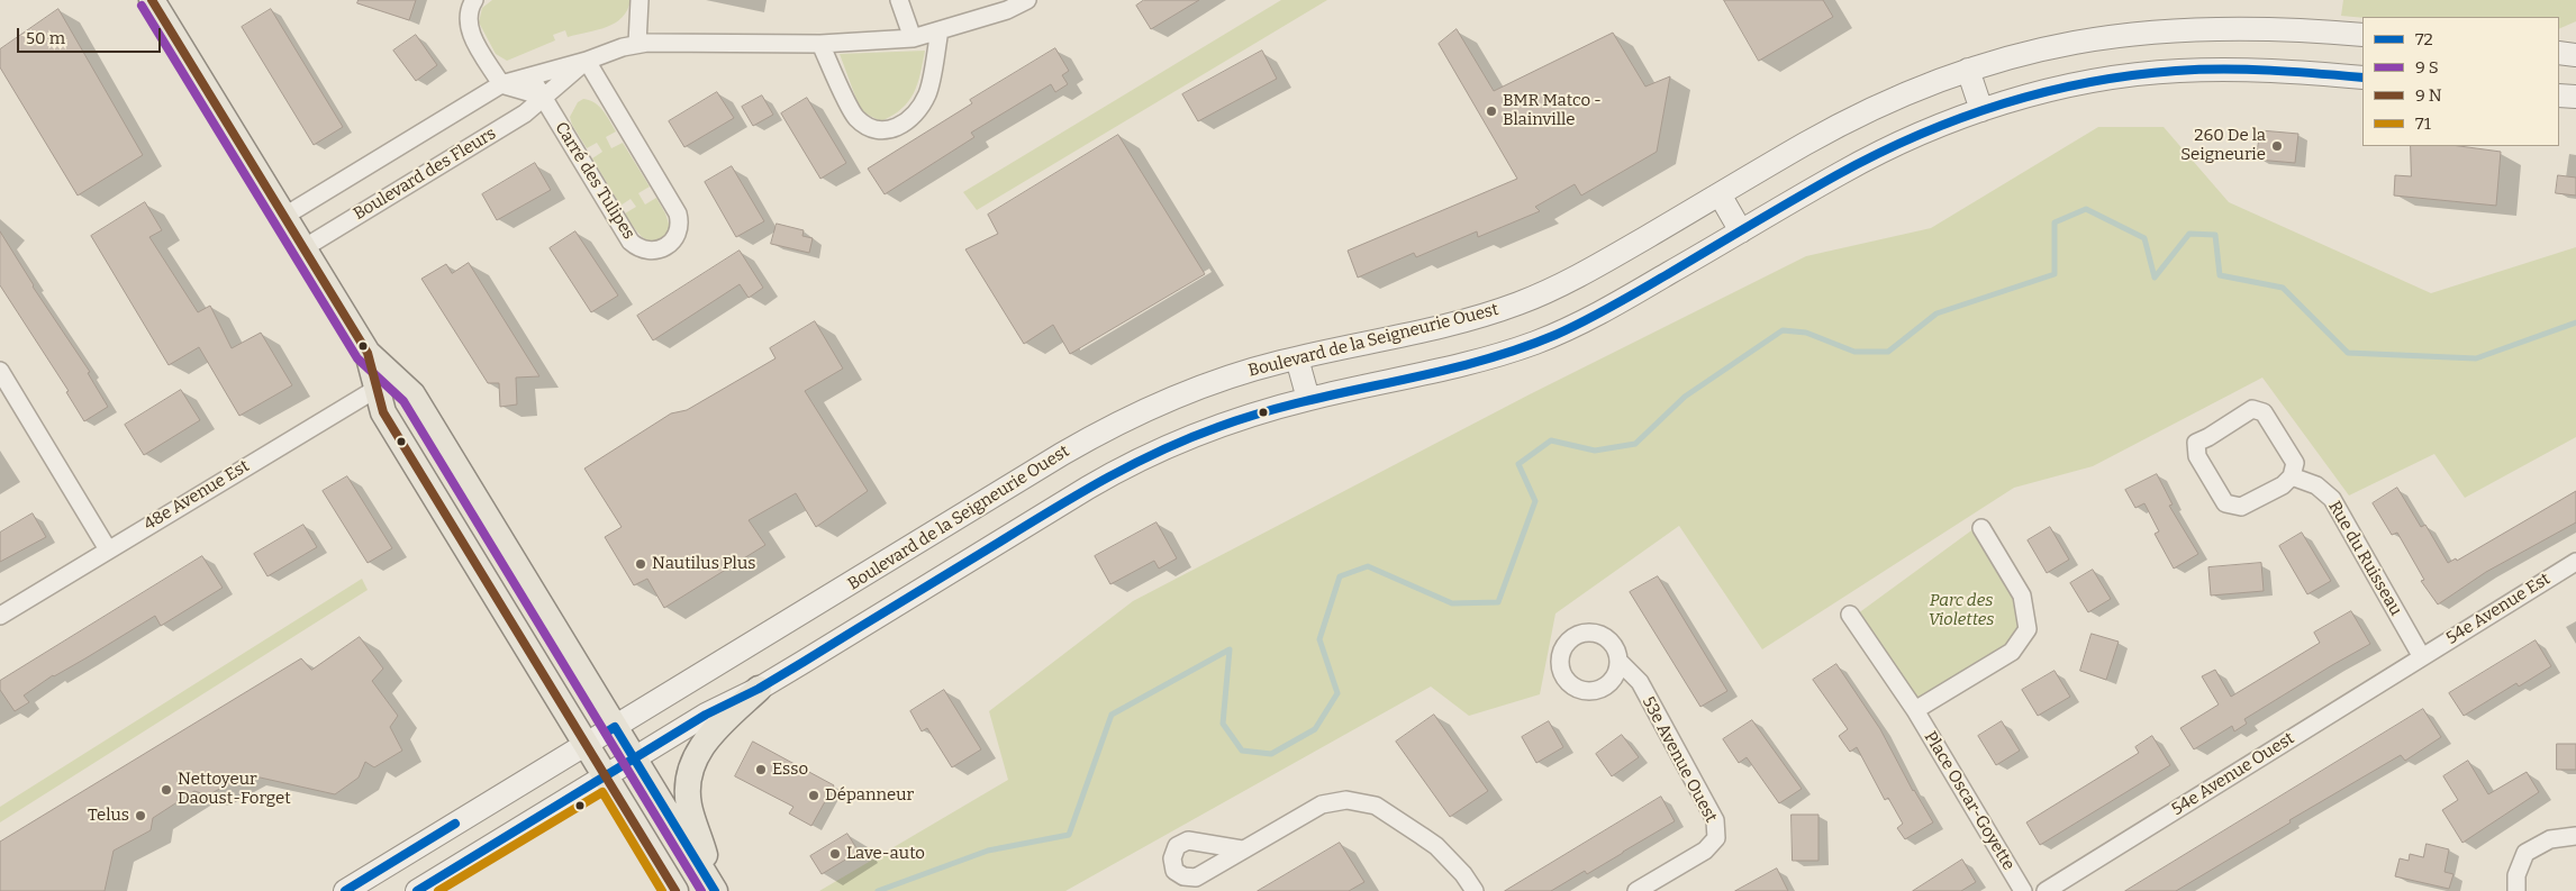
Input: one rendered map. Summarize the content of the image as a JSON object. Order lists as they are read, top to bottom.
{
  "streets": {
    "main road": ["Boulevard de la Seigneurie Ouest"],
    "street": [
      "Boulevard des Fleurs",
      "Carré des Tulipes",
      "48e Avenue Est",
      "Rue du Ruisseau",
      "54e Avenue Est",
      "53e Avenue Ouest",
      "54e Avenue Ouest",
      "Place Oscar-Goyette"
    ]
  },
  "crossings": [
    ["Boulevard des Fleurs", "Carré des Tulipes"],
    ["Rue du Ruisseau", "54e Avenue Est"],
    ["Rue du Ruisseau", "54e Avenue Ouest"],
    ["54e Avenue Est", "54e Avenue Ouest"]
  ],
  "parks": ["Parc des Violettes"],
  "places": [
    "BMR Matco - Blainville",
    "260 De la Seigneurie",
    "Nautilus Plus",
    "Esso",
    "Nettoyeur Daoust-Forget",
    "Dépanneur",
    "Telus",
    "Lave-auto"
  ],
  "lines": ["transit line 72", "transit line 71"],
  "legend": [
    "72",
    "9 S",
    "9 N",
    "71"
  ],
  "scale_bar": "50 m"
}
